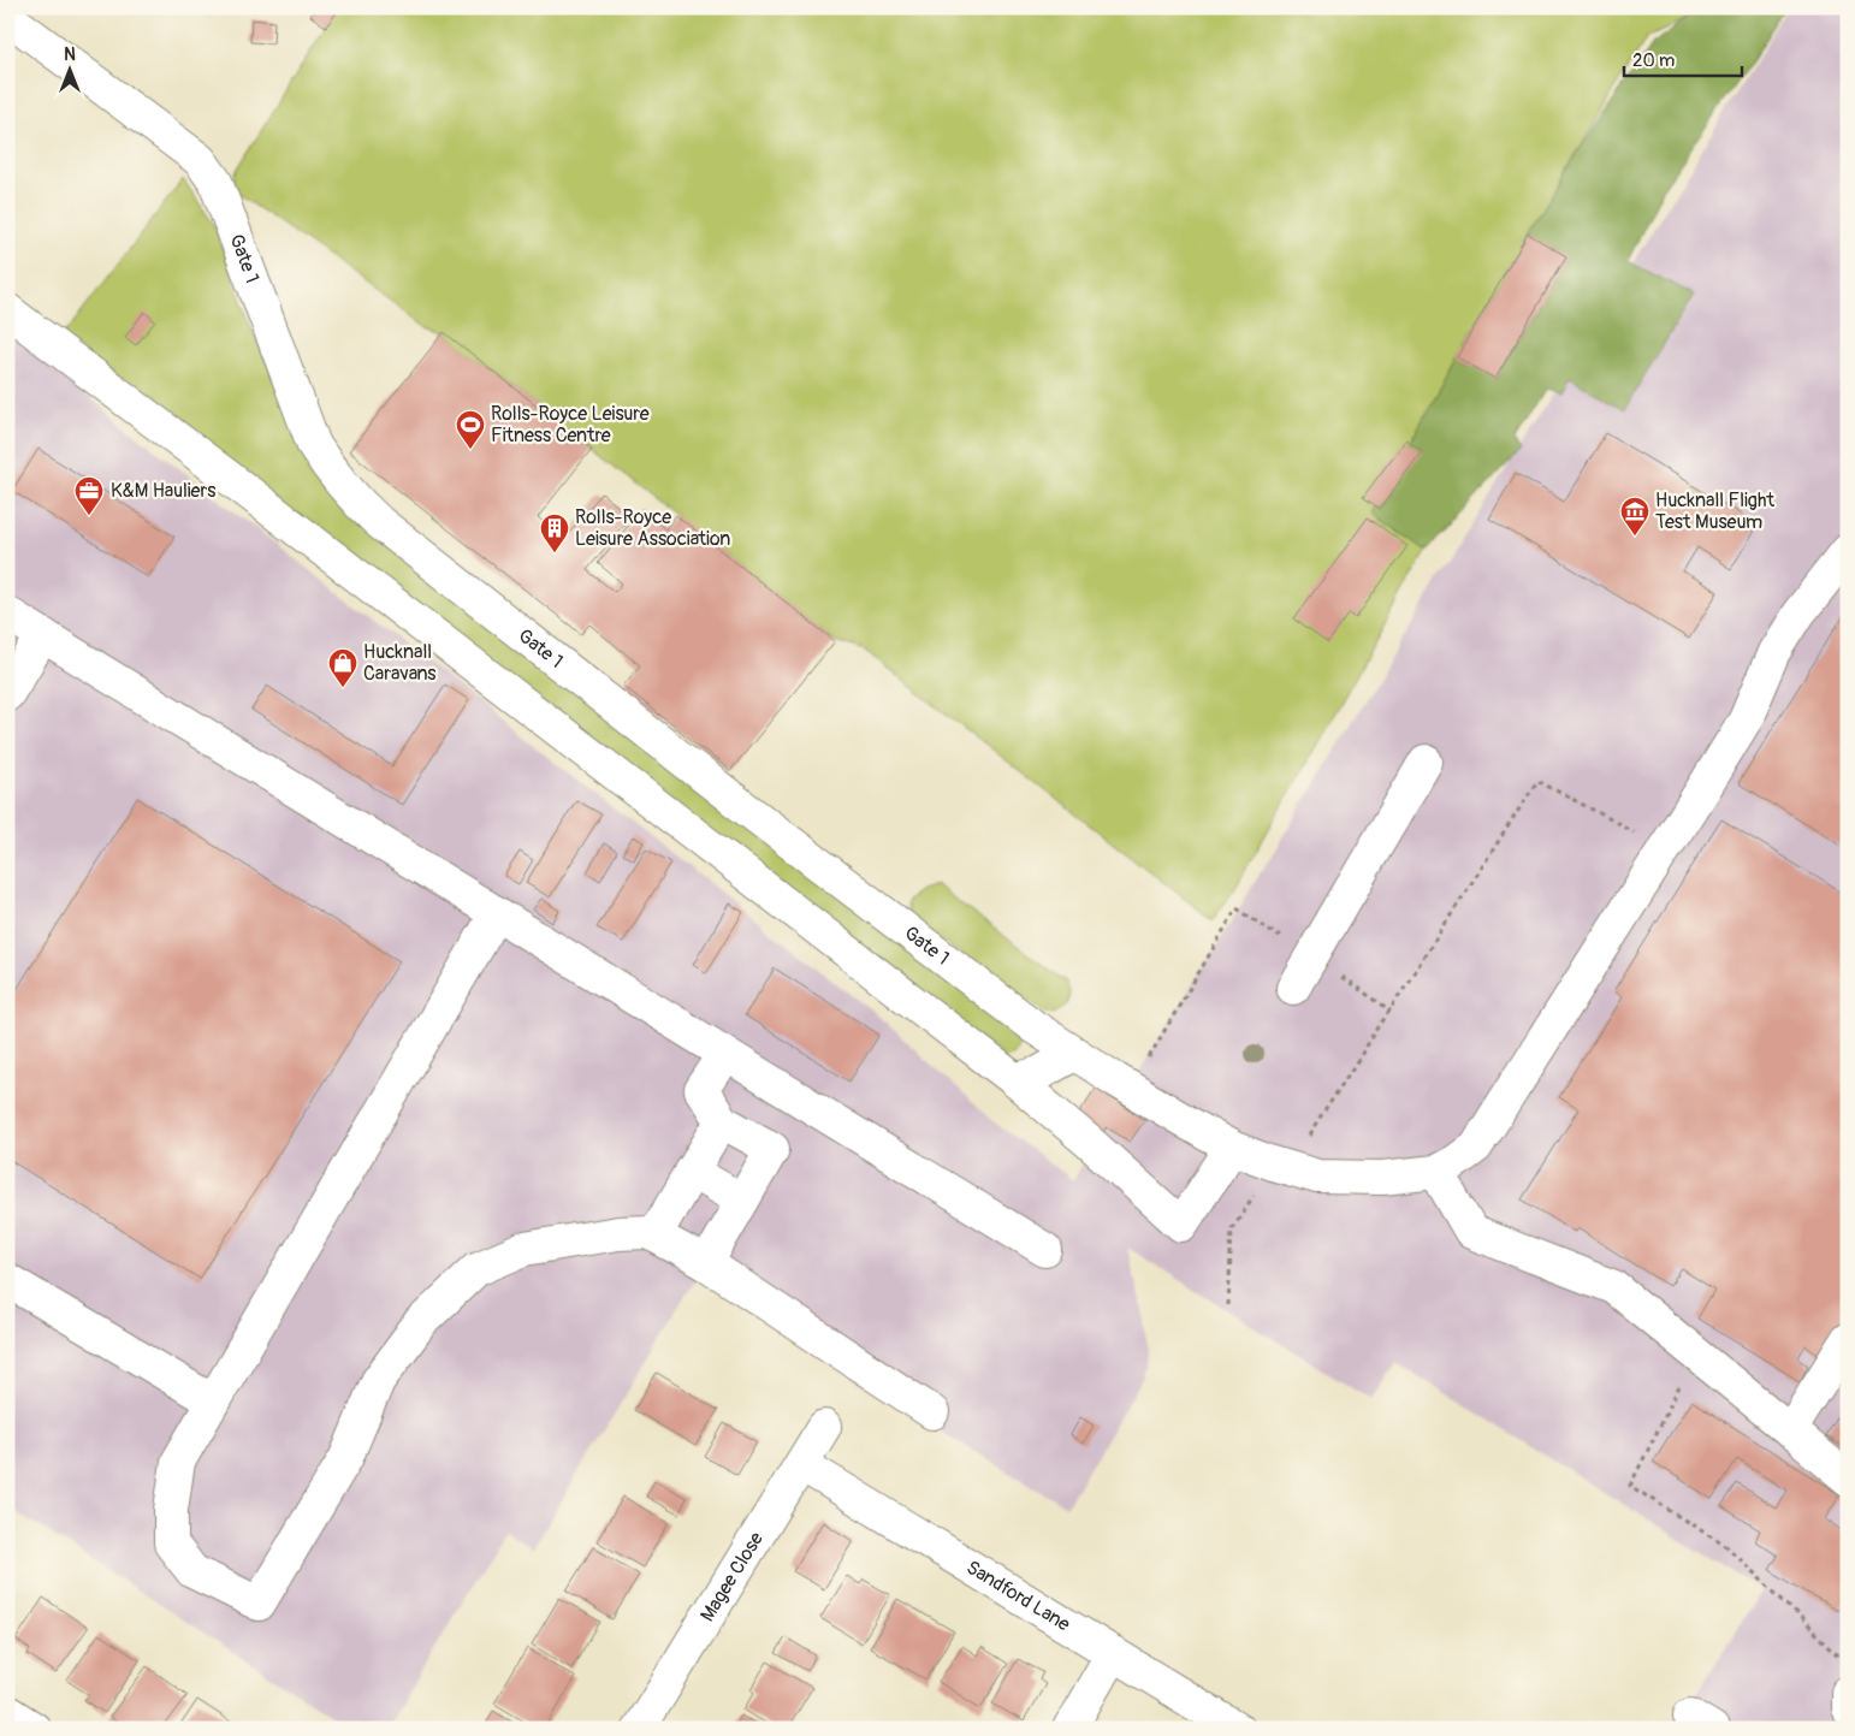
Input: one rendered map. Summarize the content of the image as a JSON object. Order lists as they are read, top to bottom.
{
  "streets": {
    "street": ["Gate 1", "Magee Close", "Sandford Lane"]
  },
  "crossings": [
    ["Magee Close", "Sandford Lane"]
  ],
  "places": {
    "sports": ["Rolls-Royce Leisure Fitness Centre"],
    "office": ["K&M Hauliers"],
    "museum": ["Hucknall Flight Test Museum"],
    "building": ["Rolls-Royce Leisure Association"],
    "shop": ["Hucknall Caravans"]
  },
  "scale_bar": "20 m",
  "north": "top"
}
